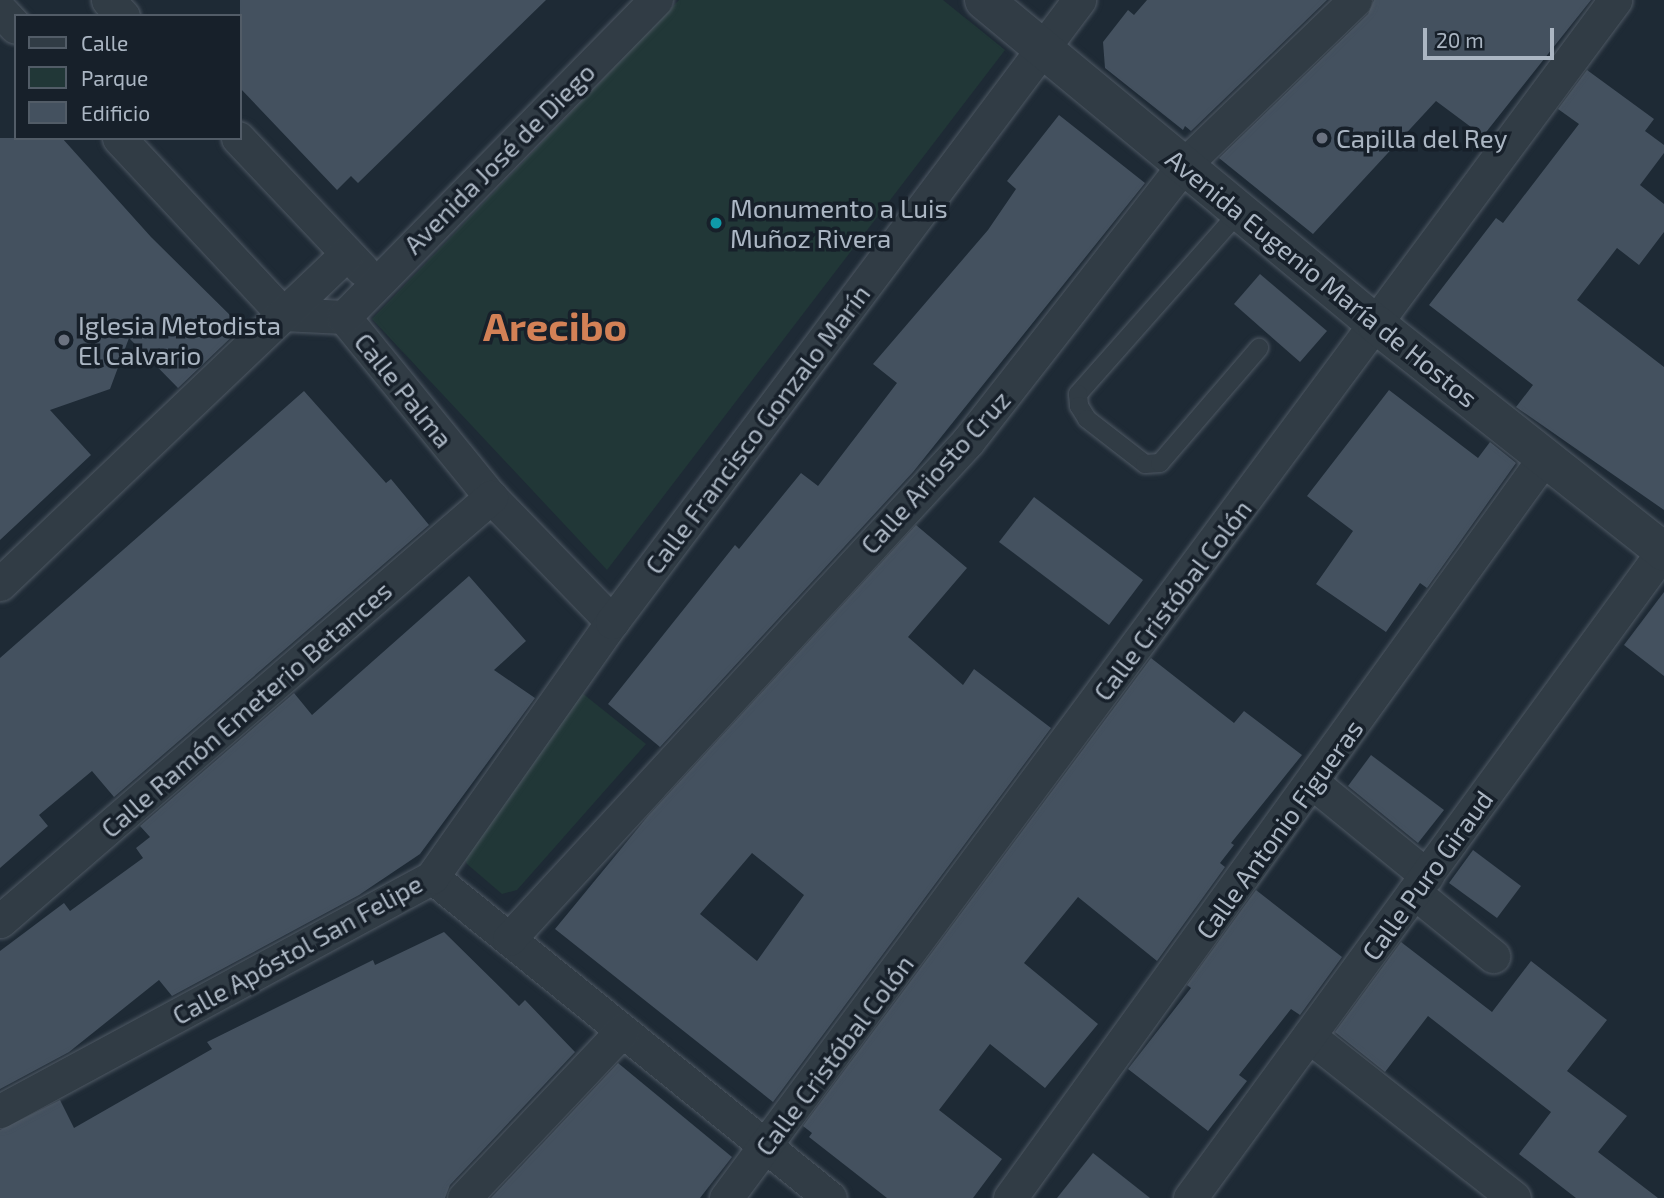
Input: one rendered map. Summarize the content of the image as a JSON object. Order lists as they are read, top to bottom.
{
  "streets": {
    "street": [
      "Avenida José de Diego",
      "Avenida Eugenio María de Hostos",
      "Calle Palma",
      "Calle Francisco Gonzalo Marín",
      "Calle Ariosto Cruz",
      "Calle Cristóbal Colón",
      "Calle Ramón Emeterio Betances",
      "Calle Antonio Figueras",
      "Calle Puro Giraud",
      "Calle Apóstol San Felipe"
    ]
  },
  "crossings": [
    ["Avenida José de Diego", "Calle Palma"],
    ["Avenida Eugenio María de Hostos", "Calle Francisco Gonzalo Marín"],
    ["Avenida Eugenio María de Hostos", "Calle Ariosto Cruz"],
    ["Avenida Eugenio María de Hostos", "Calle Cristóbal Colón"],
    ["Avenida Eugenio María de Hostos", "Calle Antonio Figueras"],
    ["Avenida Eugenio María de Hostos", "Calle Puro Giraud"],
    ["Calle Palma", "Calle Francisco Gonzalo Marín"],
    ["Calle Palma", "Calle Ramón Emeterio Betances"],
    ["Calle Palma", "Calle Apóstol San Felipe"],
    ["Calle Francisco Gonzalo Marín", "Calle Apóstol San Felipe"]
  ],
  "districts": ["Arecibo"],
  "places": ["Capilla del Rey", "Monumento a Luis Muñoz Rivera", "Iglesia Metodista El Calvario"],
  "legend": ["Calle", "Parque", "Edificio"],
  "scale_bar": "20 m"
}
